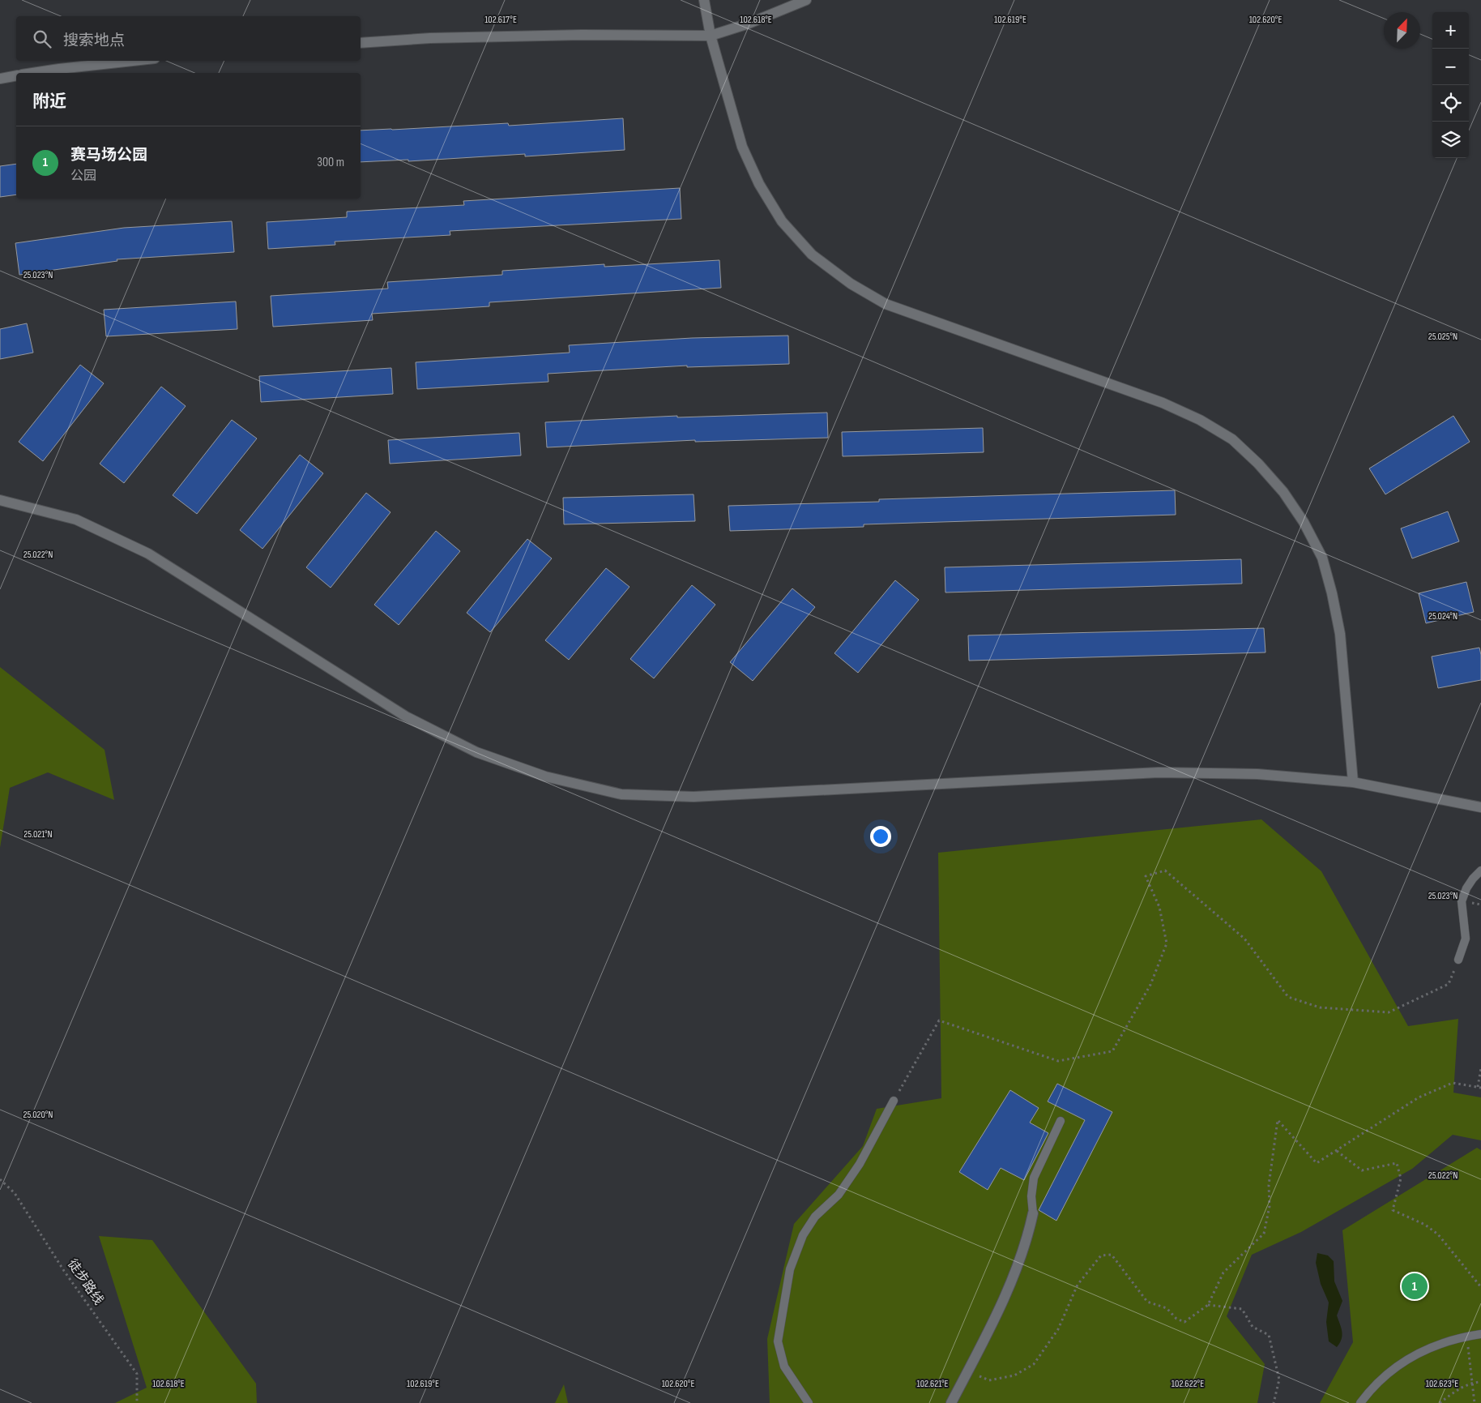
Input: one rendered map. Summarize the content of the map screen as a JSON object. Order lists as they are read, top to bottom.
{
  "streets": {
    "path": ["徒步路线"]
  },
  "north": "top right",
  "page": {
    "map_buttons": ["+", "−"],
    "search": "搜索地点",
    "heading": "附近",
    "list": [
      {
        "mark": "1",
        "name": "赛马场公园",
        "note": "公园",
        "value": "300 m"
      }
    ],
    "pins": "1"
  },
  "coordinates": [
    "102.617°E",
    "102.618°E",
    "102.619°E",
    "102.620°E",
    "25.023°N",
    "25.025°N",
    "25.022°N",
    "25.024°N",
    "25.021°N",
    "25.020°N",
    "102.621°E",
    "102.622°E",
    "102.623°E"
  ]
}
